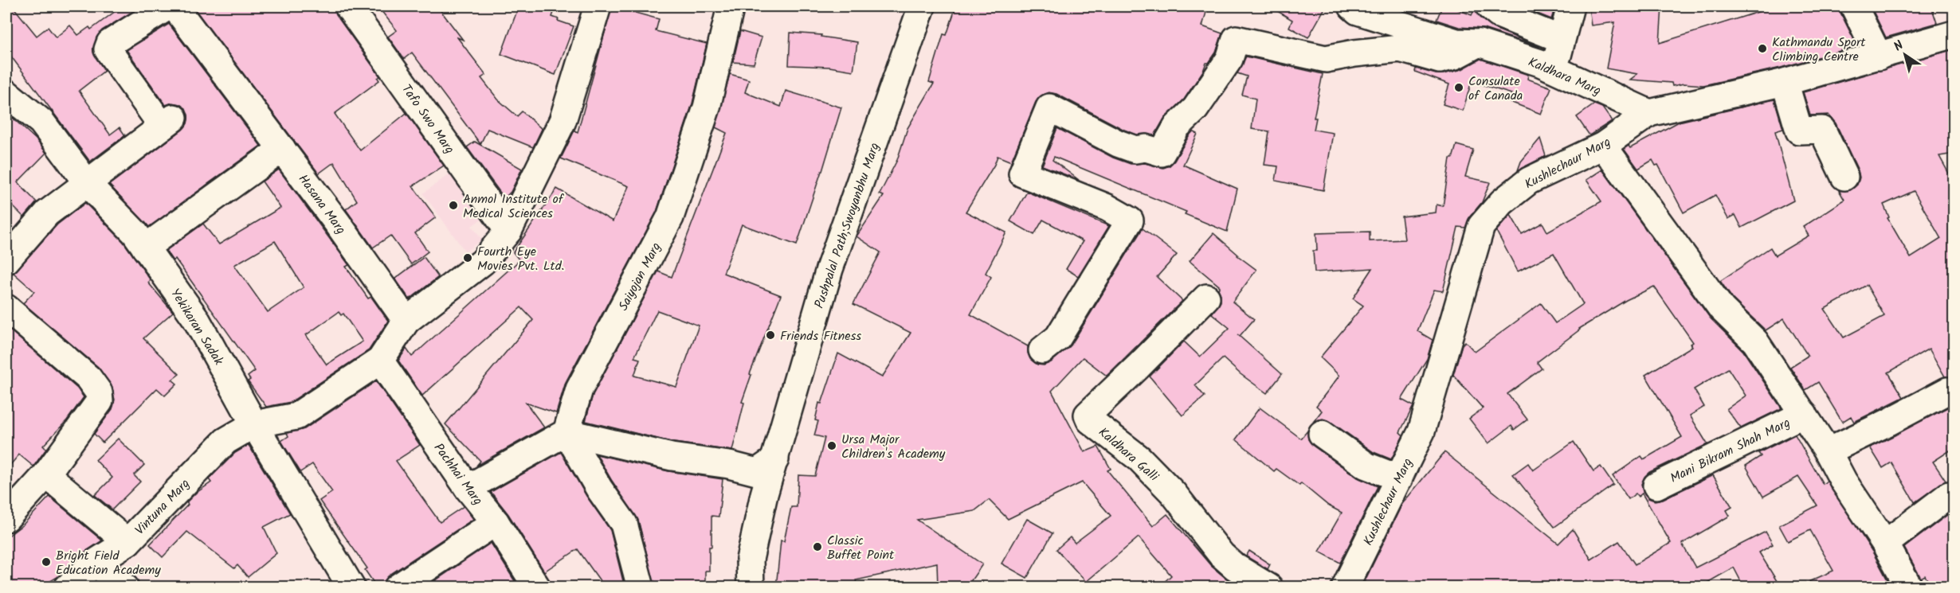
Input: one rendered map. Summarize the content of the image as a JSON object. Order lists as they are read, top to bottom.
{
  "streets": {
    "street": [
      "Kaldhara Marg",
      "Tafo Swo Marg",
      "Kushlechaur Marg",
      "Hasana Marg",
      "Pushpalal Path;Swoyanbhu Marg",
      "Saiyojan Marg",
      "Yekikaran Sadak",
      "Mani Bikram Shah Marg",
      "Kaldhara Galli",
      "Pachhai Marg",
      "Vintuna Marg"
    ]
  },
  "crossings": [
    ["Kaldhara Marg", "Kushlechaur Marg"],
    ["Yekikaran Sadak", "Vintuna Marg"]
  ],
  "places": [
    "Kathmandu Sport Climbing Centre",
    "Consulate of Canada",
    "Anmol Institute of Medical Sciences",
    "Fourth Eye Movies Pvt. Ltd.",
    "Friends Fitness",
    "Ursa Major Children's Academy",
    "Classic Buffet Point",
    "Bright Field Education Academy"
  ],
  "north": "top left"
}
